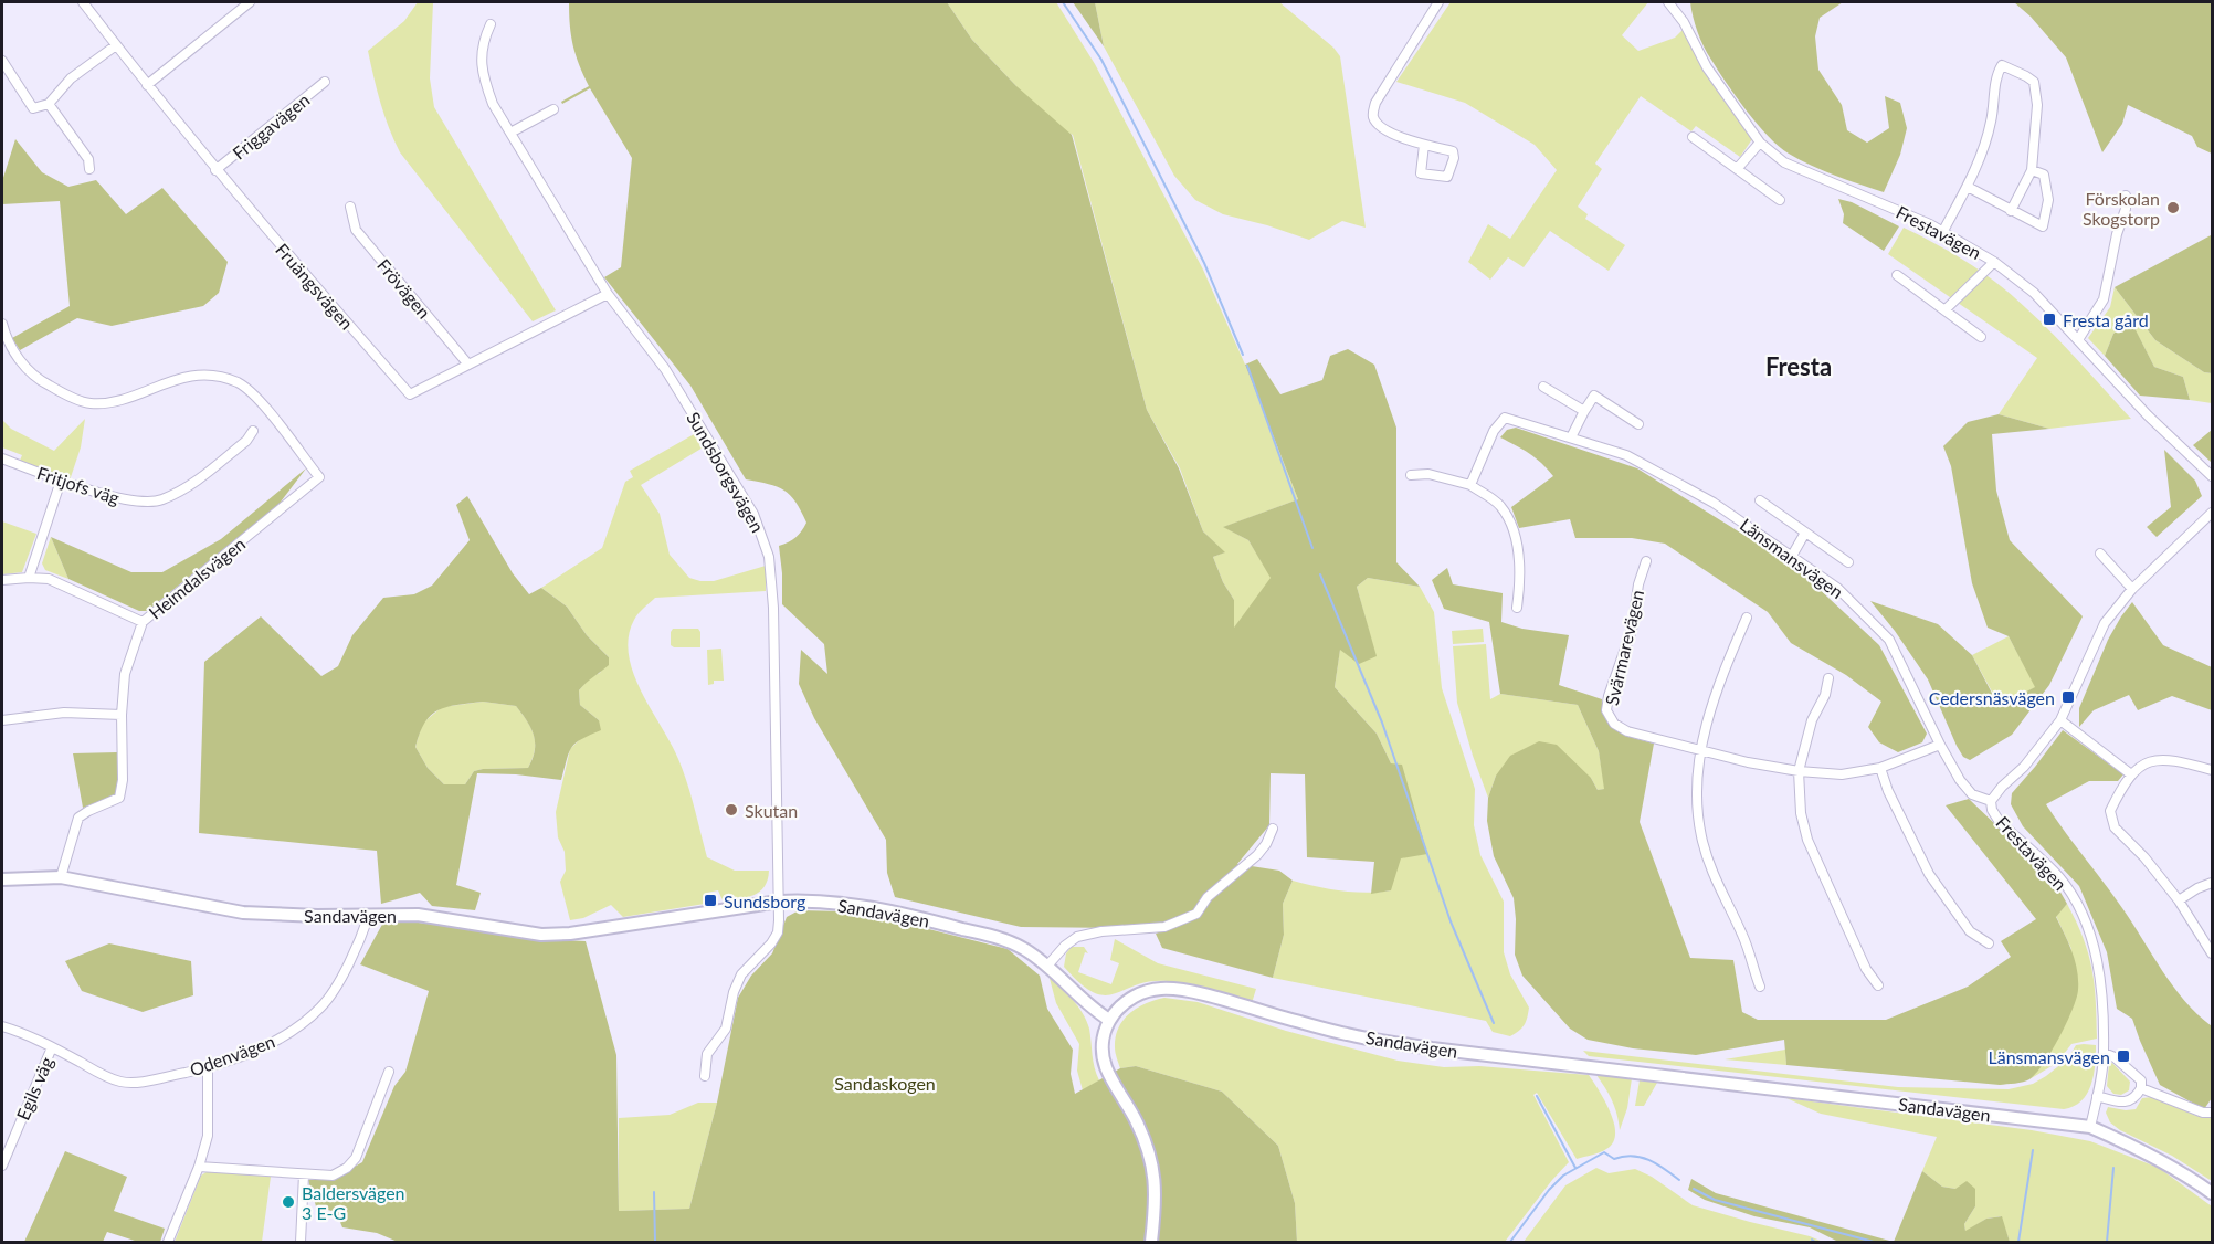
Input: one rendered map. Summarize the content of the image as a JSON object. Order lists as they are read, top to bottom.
{
  "streets": {
    "street": [
      "Friggavägen",
      "Frestavägen",
      "Fruängsvägen",
      "Frövägen",
      "Sundsborgsvägen",
      "Fritjofs väg",
      "Länsmansvägen",
      "Heimdalsvägen",
      "Svärmarevägen",
      "Sandavägen",
      "Odenvägen",
      "Egils väg"
    ]
  },
  "crossings": [
    ["Friggavägen", "Fruängsvägen"],
    ["Frestavägen", "Länsmansvägen"],
    ["Frestavägen", "Sandavägen"],
    ["Fruängsvägen", "Frövägen"],
    ["Fruängsvägen", "Sundsborgsvägen"],
    ["Sundsborgsvägen", "Sandavägen"],
    ["Länsmansvägen", "Svärmarevägen"],
    ["Heimdalsvägen", "Sandavägen"],
    ["Sandavägen", "Odenvägen"],
    ["Odenvägen", "Egils väg"]
  ],
  "districts": ["Fresta"],
  "parks": ["Sandaskogen"],
  "places": {
    "other": ["Förskolan Skogstorp", "Skutan", "Baldersvägen 3 E-G"],
    "transit": [
      "Fresta gård",
      "Cedersnäsvägen",
      "Sundsborg",
      "Länsmansvägen"
    ]
  }
}
